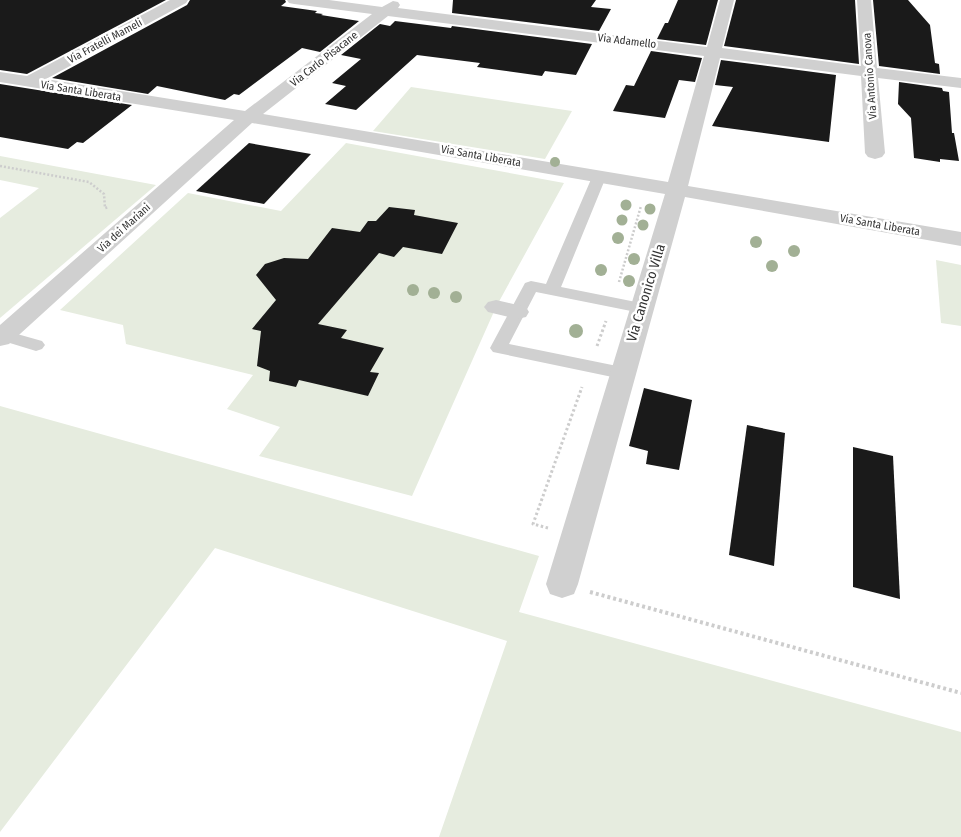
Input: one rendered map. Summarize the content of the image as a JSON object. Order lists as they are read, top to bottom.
{
  "streets": {
    "street": [
      "Via Fratelli Mameli",
      "Via Adamello",
      "Via Carlo Pisacane",
      "Via Antonio Canova",
      "Via Santa Liberata",
      "Via dei Mariani",
      "Via Canonico Villa"
    ]
  },
  "crossings": [
    ["Via Fratelli Mameli", "Via Santa Liberata"],
    ["Via Adamello", "Via Carlo Pisacane"],
    ["Via Adamello", "Via Antonio Canova"],
    ["Via Adamello", "Via Canonico Villa"],
    ["Via Carlo Pisacane", "Via Santa Liberata"],
    ["Via Carlo Pisacane", "Via dei Mariani"],
    ["Via Santa Liberata", "Via dei Mariani"],
    ["Via Santa Liberata", "Via Canonico Villa"]
  ]
}
